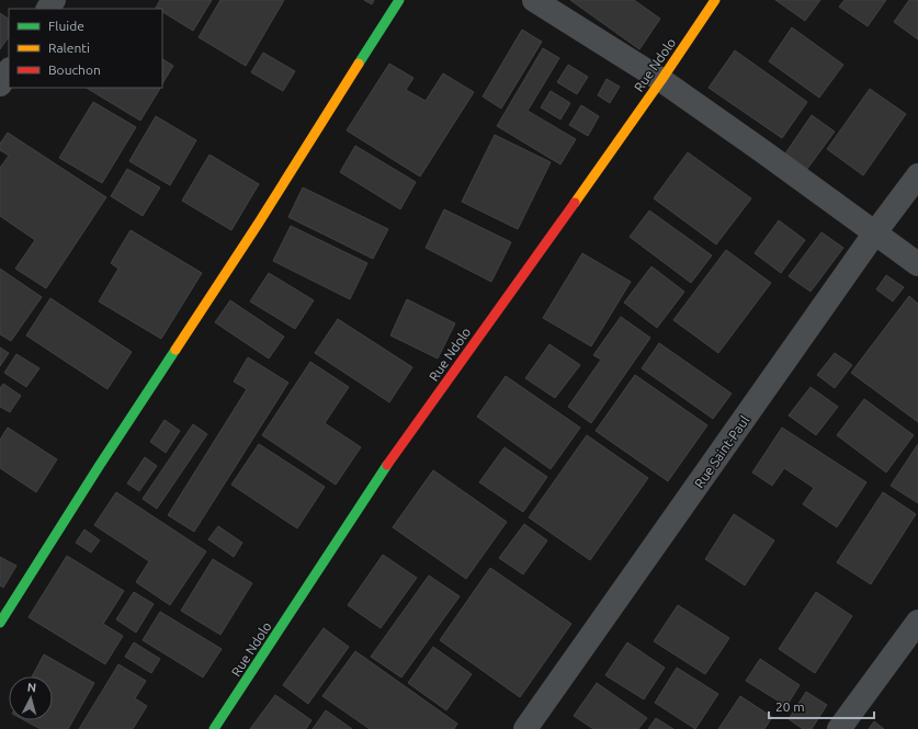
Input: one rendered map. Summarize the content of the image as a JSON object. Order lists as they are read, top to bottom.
{
  "streets": {
    "main road": ["Rue Ndolo"],
    "street": ["Rue Saint-Paul"]
  },
  "legend": ["Fluide", "Ralenti", "Bouchon"],
  "scale_bar": "20 m",
  "north": "top"
}
